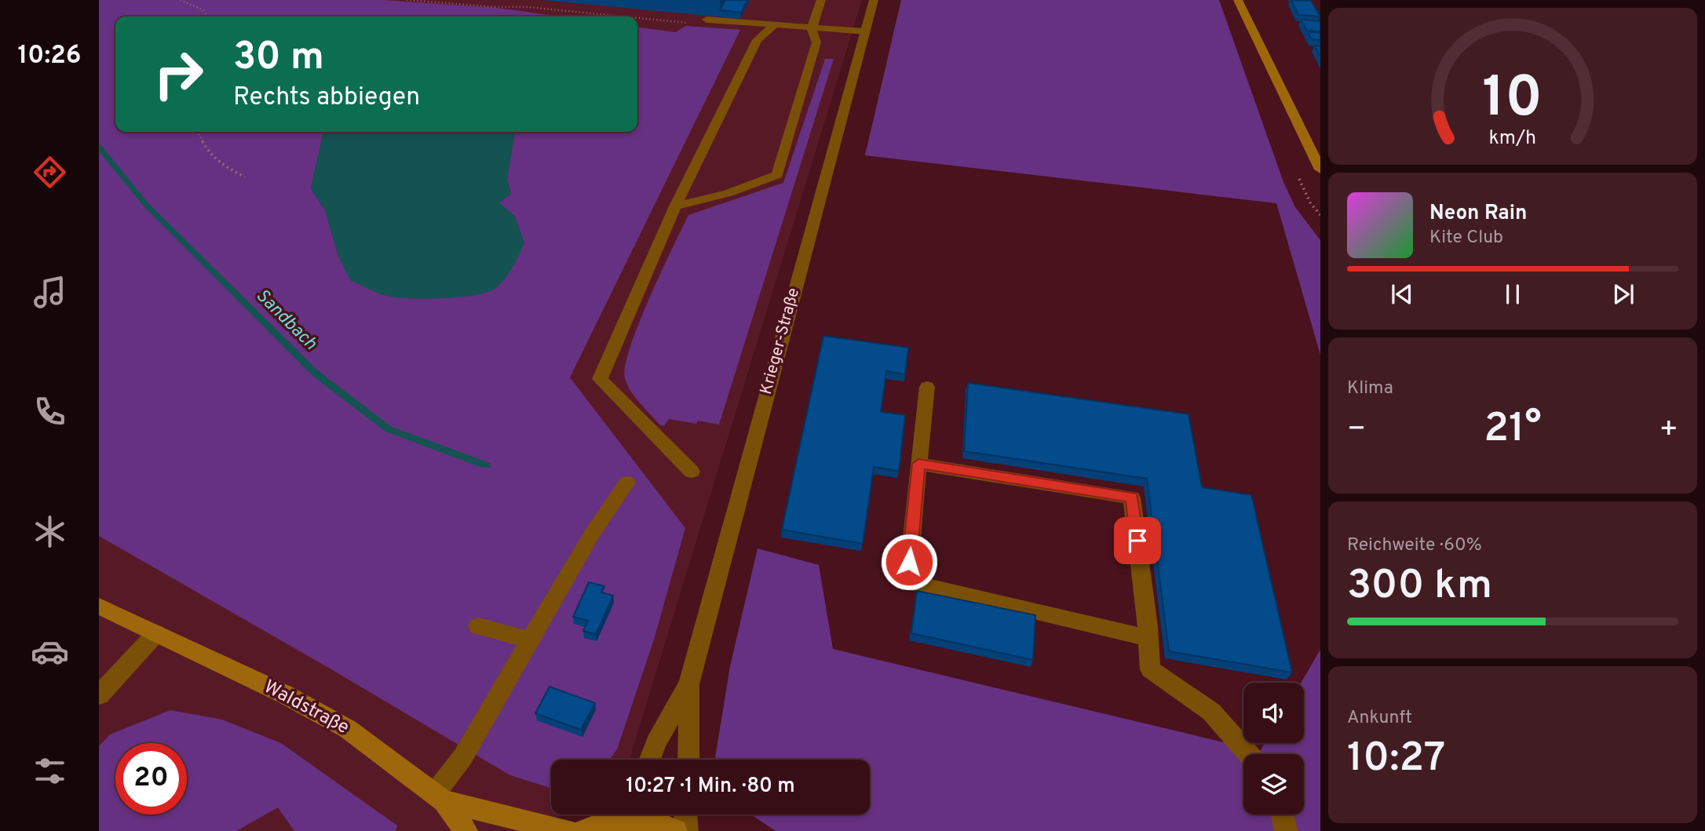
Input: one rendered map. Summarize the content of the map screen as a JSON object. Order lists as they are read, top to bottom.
{
  "streets": {
    "main road": ["Waldstraße"],
    "street": ["Krieger-Straße"]
  },
  "water": ["Sandbach"],
  "page": {
    "tabs": "10:26",
    "turn": ["30 m", "Rechts abbiegen"],
    "song": ["Neon Rain", "Kite Club"],
    "tile": [
      "Klima",
      ["Reichweite · 60%", "300 km"],
      ["Ankunft", "10:27"]
    ],
    "heat": ["−", "21°", "+"],
    "limit": "20",
    "trip": "10:27 · 1 Min. · 80 m",
    "gauge": ["10", "km/h"]
  }
}
